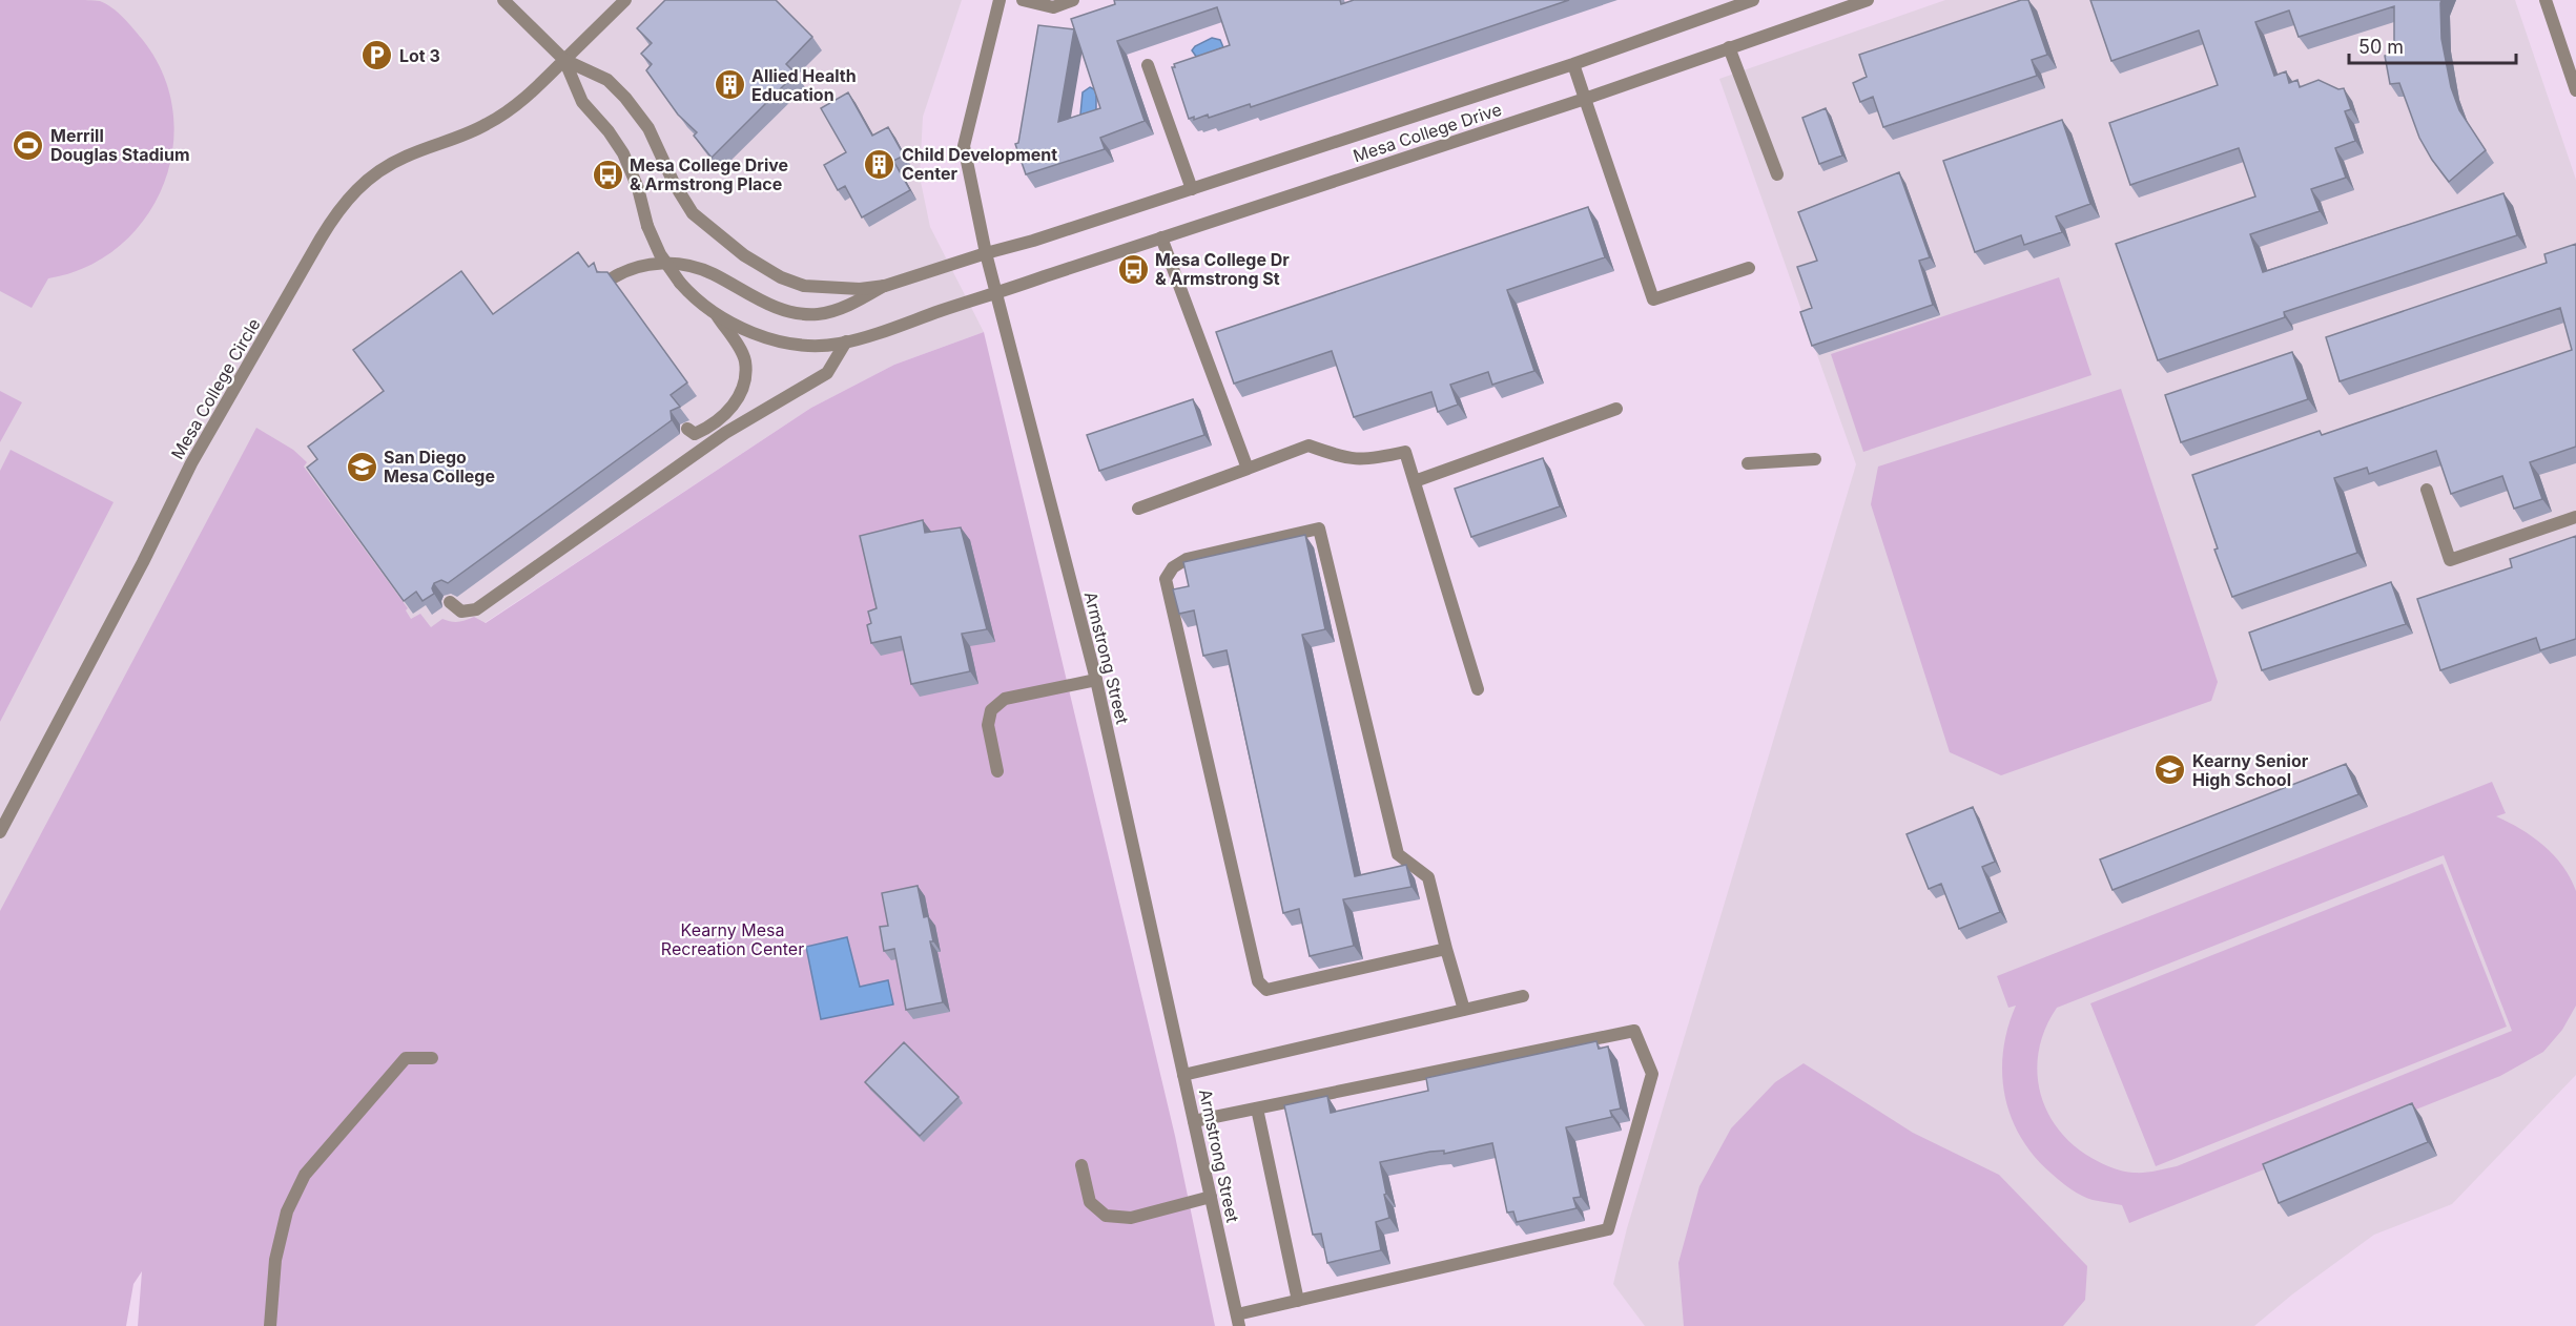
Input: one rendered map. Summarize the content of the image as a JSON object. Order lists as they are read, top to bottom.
{
  "streets": {
    "street": ["Mesa College Drive", "Mesa College Circle", "Armstrong Street"]
  },
  "crossings": [
    ["Mesa College Drive", "Armstrong Street"]
  ],
  "parks": ["Kearny Mesa Recreation Center"],
  "places": {
    "parking": ["Lot 3"],
    "building": ["Allied Health Education", "Child Development Center"],
    "sports": ["Merrill Douglas Stadium"],
    "bus stop": ["Mesa College Drive & Armstrong Place", "Mesa College Dr & Armstrong St"],
    "school or university": ["San Diego Mesa College", "Kearny Senior High School"]
  },
  "scale_bar": "50 m"
}
